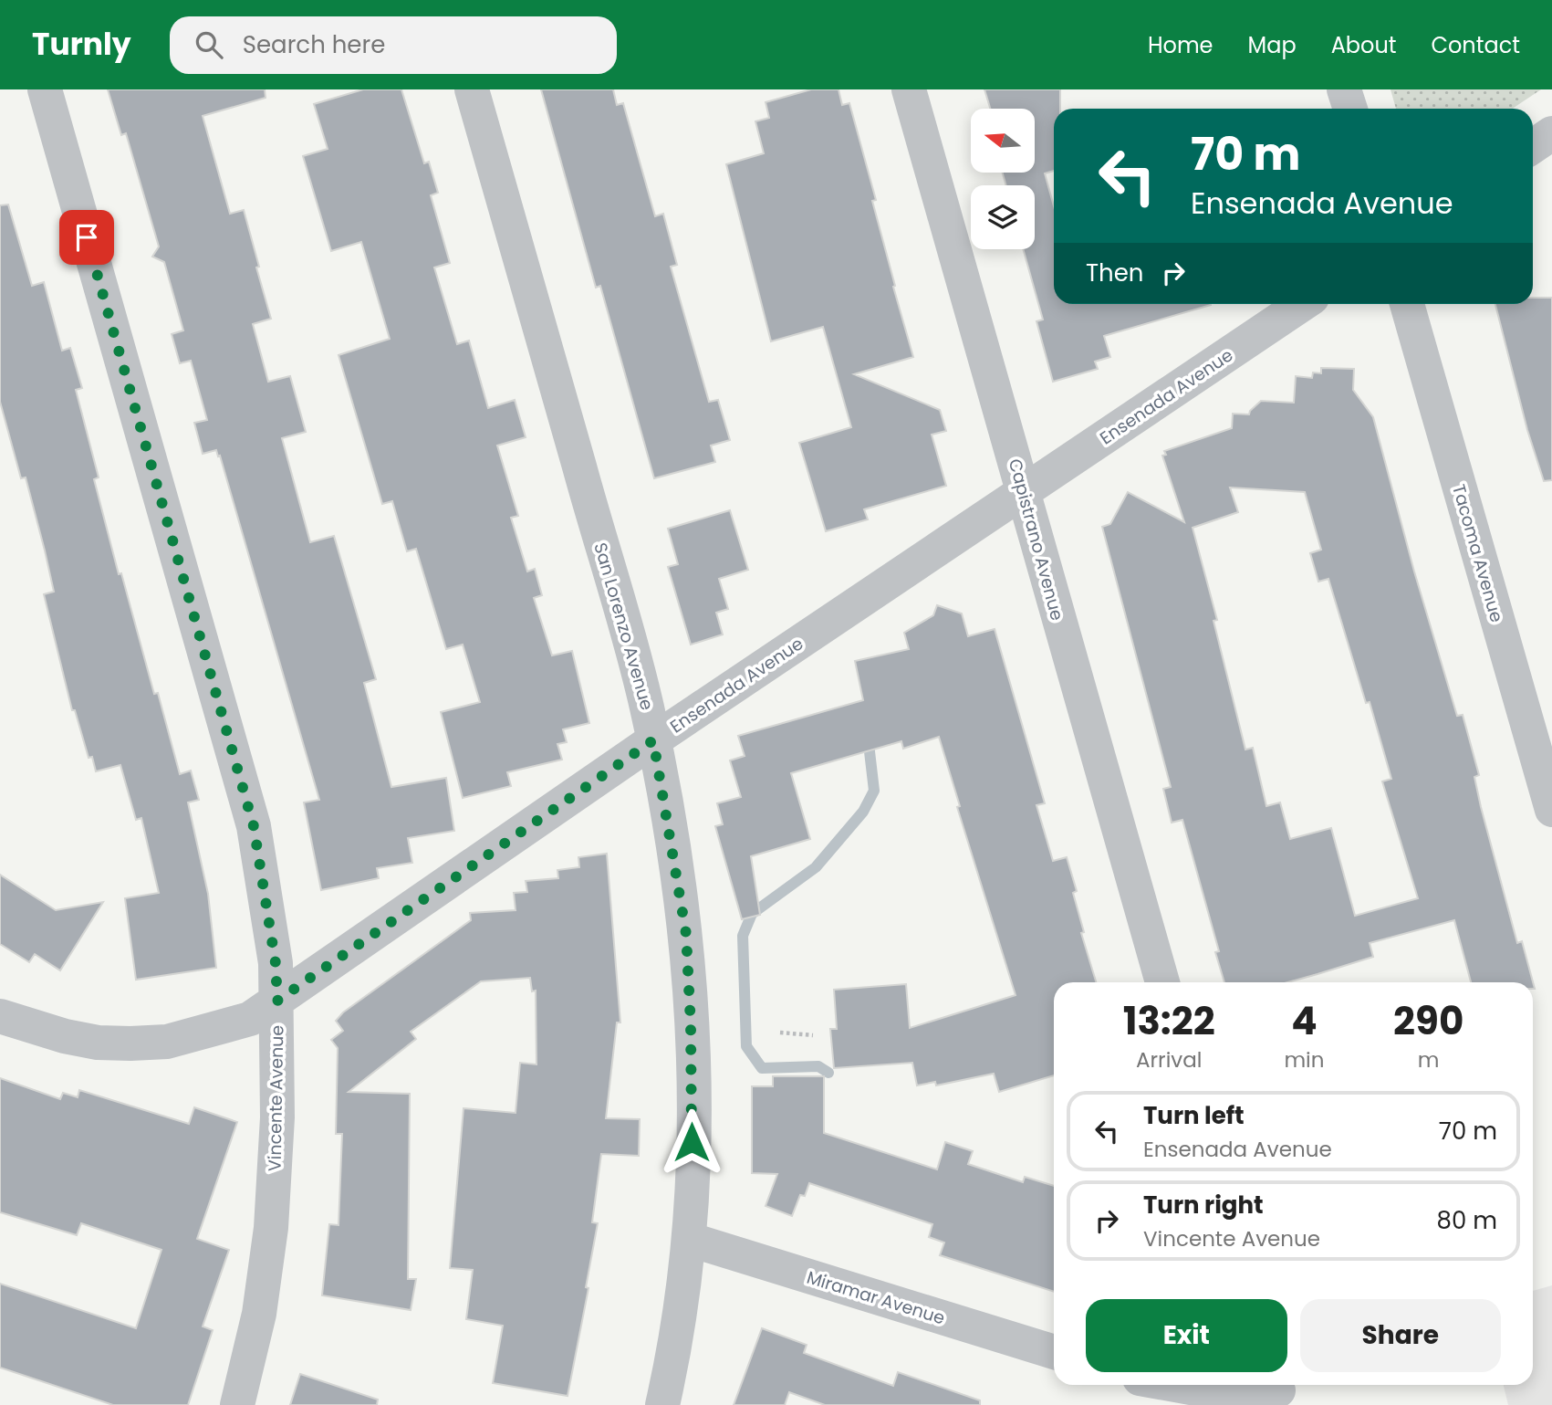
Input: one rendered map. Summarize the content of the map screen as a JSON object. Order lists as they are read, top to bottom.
{
  "streets": {
    "street": [
      "Ensenada Avenue",
      "Capistrano Avenue",
      "Tacoma Avenue",
      "San Lorenzo Avenue",
      "Vincente Avenue",
      "Miramar Avenue"
    ]
  },
  "crossings": [
    ["Ensenada Avenue", "Capistrano Avenue"],
    ["Ensenada Avenue", "San Lorenzo Avenue"],
    ["Ensenada Avenue", "Vincente Avenue"],
    ["San Lorenzo Avenue", "Miramar Avenue"]
  ],
  "north": "left",
  "page": {
    "header": "Turnly",
    "search": "Search here",
    "nav": [
      "Home",
      "Map",
      "About",
      "Contact"
    ],
    "turn": ["70 m", "Ensenada Avenue"],
    "then": "Then",
    "eta": [
      "13:22",
      "Arrival",
      "4",
      "min",
      "290",
      "m"
    ],
    "list": [
      {
        "name": "Turn left",
        "note": "Ensenada Avenue",
        "value": "70 m"
      },
      {
        "name": "Turn right",
        "note": "Vincente Avenue",
        "value": "80 m"
      }
    ],
    "buttons": ["Exit", "Share"]
  }
}
